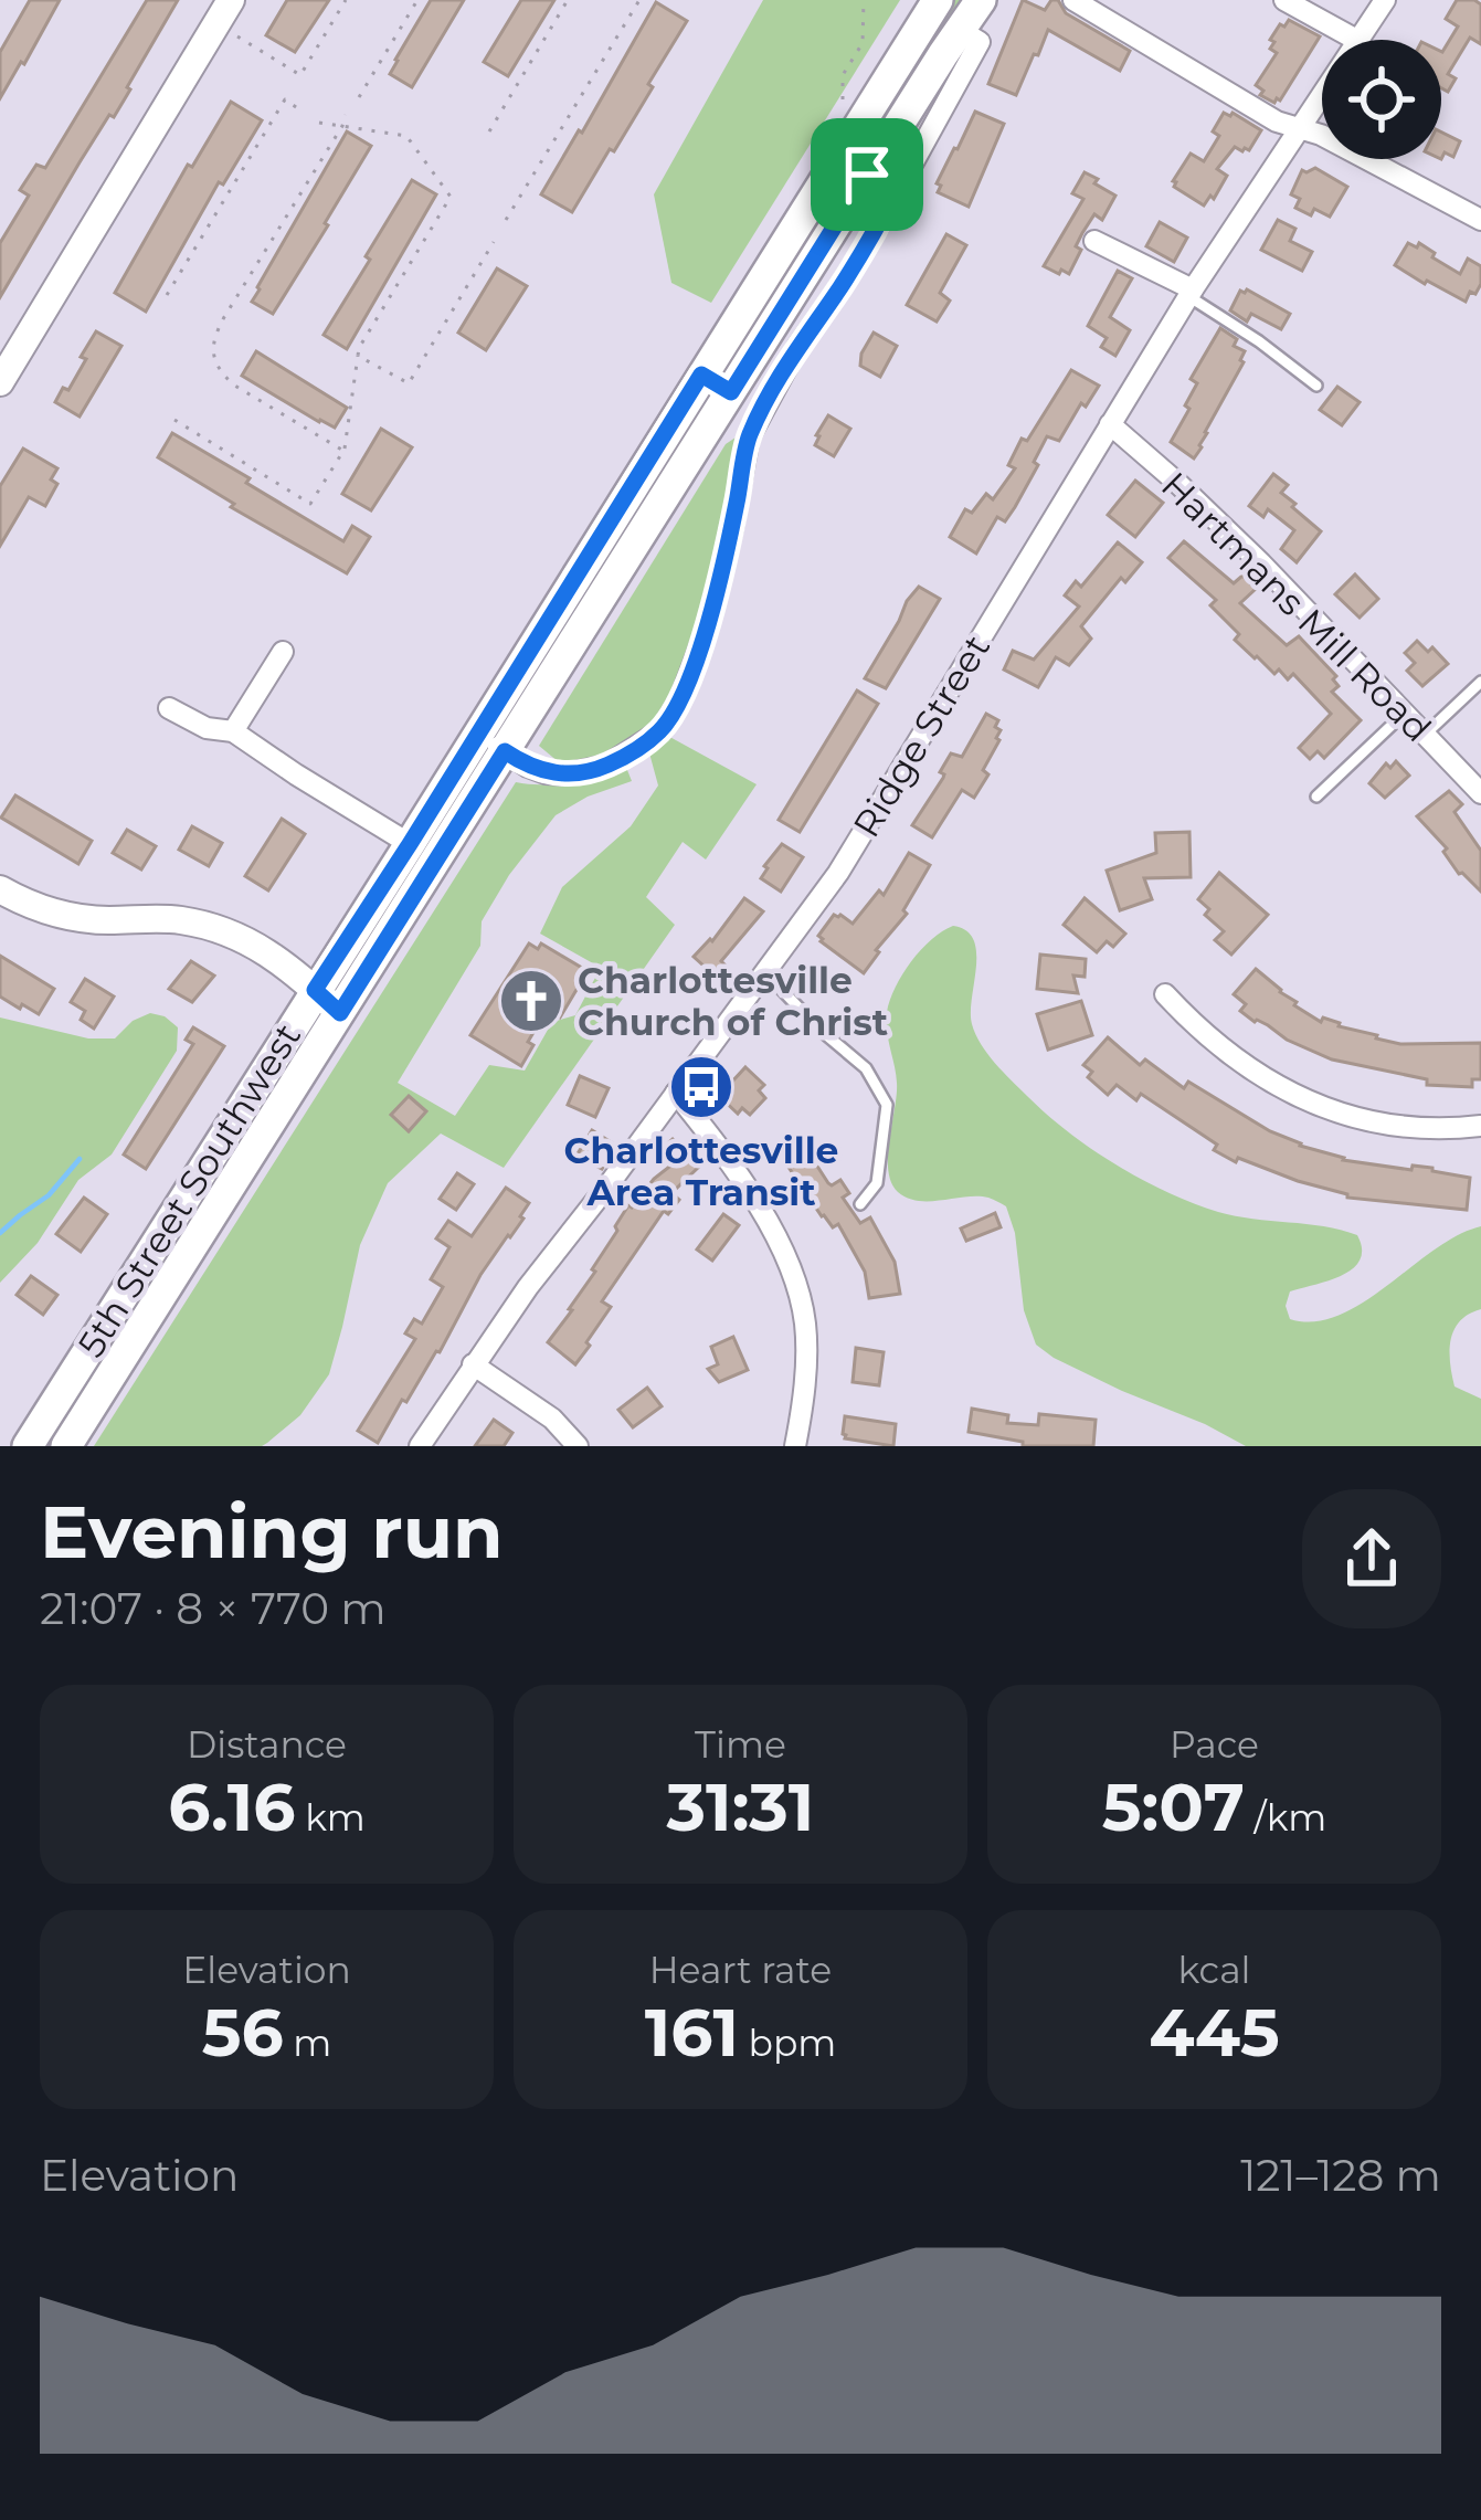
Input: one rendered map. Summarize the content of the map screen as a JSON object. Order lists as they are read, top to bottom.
{
  "streets": {
    "main road": ["5th Street Southwest"],
    "street": ["Hartmans Mill Road", "Ridge Street"]
  },
  "crossings": [
    ["Hartmans Mill Road", "Ridge Street"]
  ],
  "places": {
    "church": ["Charlottesville Church of Christ"],
    "bus stop": ["Charlottesville Area Transit"]
  },
  "page": {
    "heading": ["Evening run", "21:07 · 8 × 770 m"],
    "stats": [
      ["Distance", "6.16 km"],
      ["Time", "31:31"],
      ["Pace", "5:07 /km"],
      ["Elevation", "56 m"],
      ["Heart rate", "161 bpm"],
      ["kcal", "445"]
    ],
    "chart": ["Elevation", "121–128 m"]
  }
}
